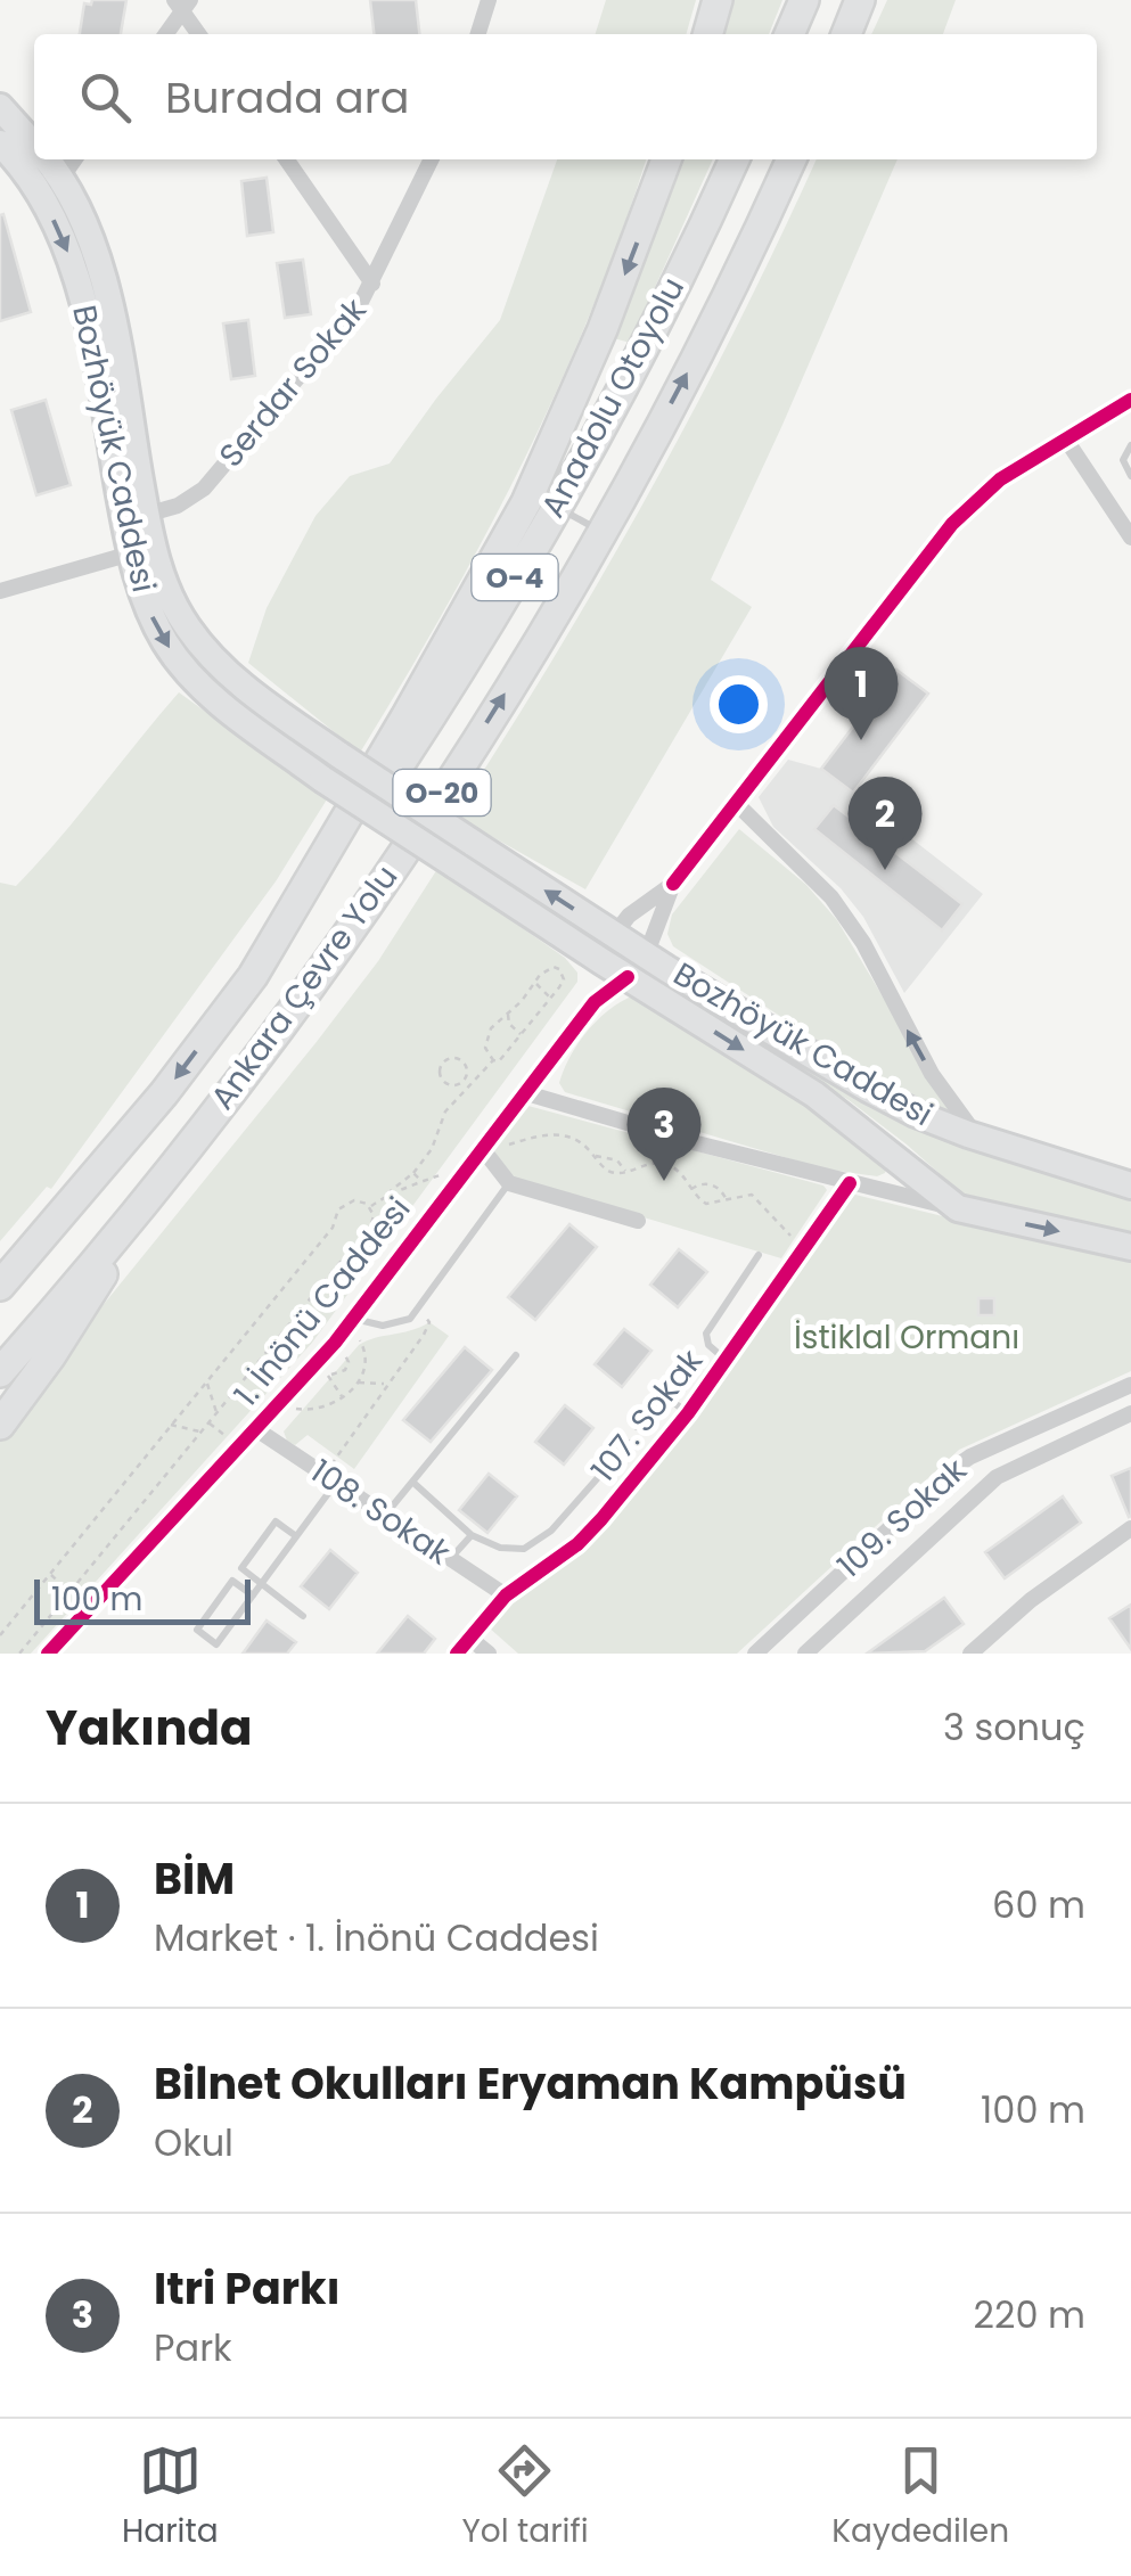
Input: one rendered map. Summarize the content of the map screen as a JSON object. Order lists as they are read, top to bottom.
{
  "streets": {
    "highway": [
      "Anadolu Otoyolu",
      "O-4",
      "O-20",
      "Ankara Çevre Yolu"
    ],
    "main road": ["Bozhöyük Caddesi"],
    "street": [
      "Serdar Sokak",
      "1. İnönü Caddesi",
      "107. Sokak",
      "108. Sokak",
      "109. Sokak"
    ]
  },
  "crossings": [
    ["Serdar Sokak", "Bozhöyük Caddesi"],
    ["Anadolu Otoyolu", "Ankara Çevre Yolu"],
    ["Bozhöyük Caddesi", "1. İnönü Caddesi"],
    ["1. İnönü Caddesi", "108. Sokak"],
    ["107. Sokak", "108. Sokak"]
  ],
  "parks": ["İstiklal Ormanı"],
  "scale_bar": "100 m",
  "page": {
    "search": "Burada ara",
    "pins": ["1", "2", "3"],
    "scale": "100 m",
    "heading": ["Yakında", "3 sonuç"],
    "list": [
      {
        "mark": "1",
        "name": "BİM",
        "note": "Market · 1. İnönü Caddesi",
        "value": "60 m"
      },
      {
        "mark": "2",
        "name": "Bilnet Okulları Eryaman Kampüsü",
        "note": "Okul",
        "value": "100 m"
      },
      {
        "mark": "3",
        "name": "Itri Parkı",
        "note": "Park",
        "value": "220 m"
      }
    ],
    "nav": ["Harita", "Yol tarifi", "Kaydedilen"]
  }
}
